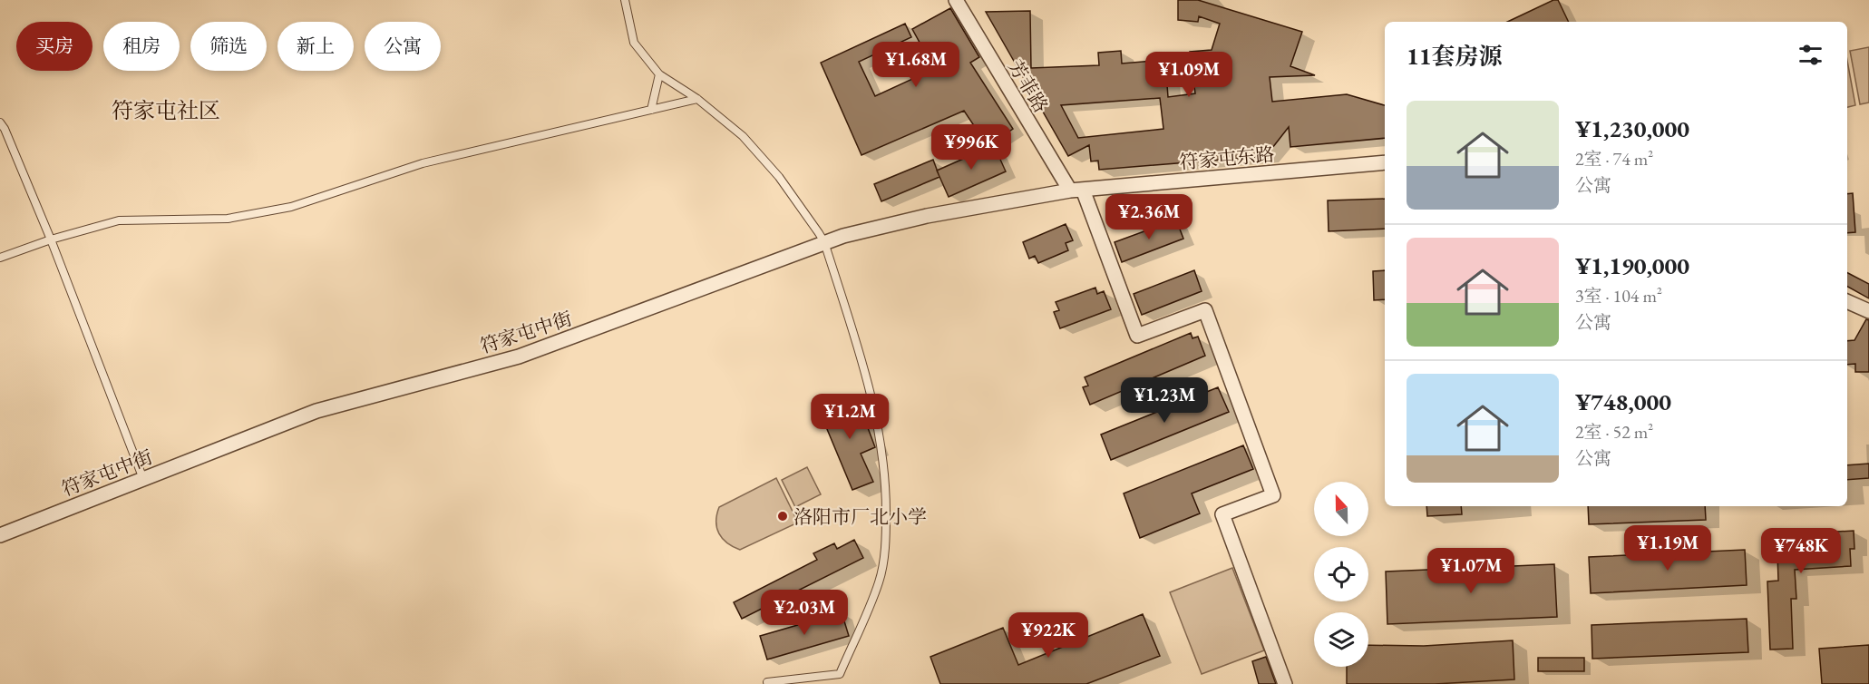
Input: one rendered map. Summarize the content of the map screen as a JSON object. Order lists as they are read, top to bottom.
{
  "streets": {
    "street": ["芳菲路", "符家屯东路", "符家屯中街"]
  },
  "crossings": [
    ["芳菲路", "符家屯东路"],
    ["芳菲路", "符家屯中街"],
    ["符家屯东路", "符家屯中街"]
  ],
  "districts": ["符家屯社区"],
  "places": ["洛阳市厂北小学"],
  "north": "top",
  "page": {
    "chip": [
      "买房",
      "租房",
      "筛选",
      "新上",
      "公寓"
    ],
    "heading": "11套房源",
    "price": [
      "¥1.68M",
      "¥1.09M",
      "¥996K",
      "¥2.36M",
      "¥1.23M",
      "¥1.2M",
      "¥1.19M",
      "¥748K",
      "¥1.07M",
      "¥2.03M",
      "¥922K"
    ],
    "list": [
      {
        "name": "¥1,230,000",
        "note": "2室 · 74 m² · 公寓"
      },
      {
        "name": "¥1,190,000",
        "note": "3室 · 104 m² · 公寓"
      },
      {
        "name": "¥748,000",
        "note": "2室 · 52 m² · 公寓"
      }
    ]
  }
}
